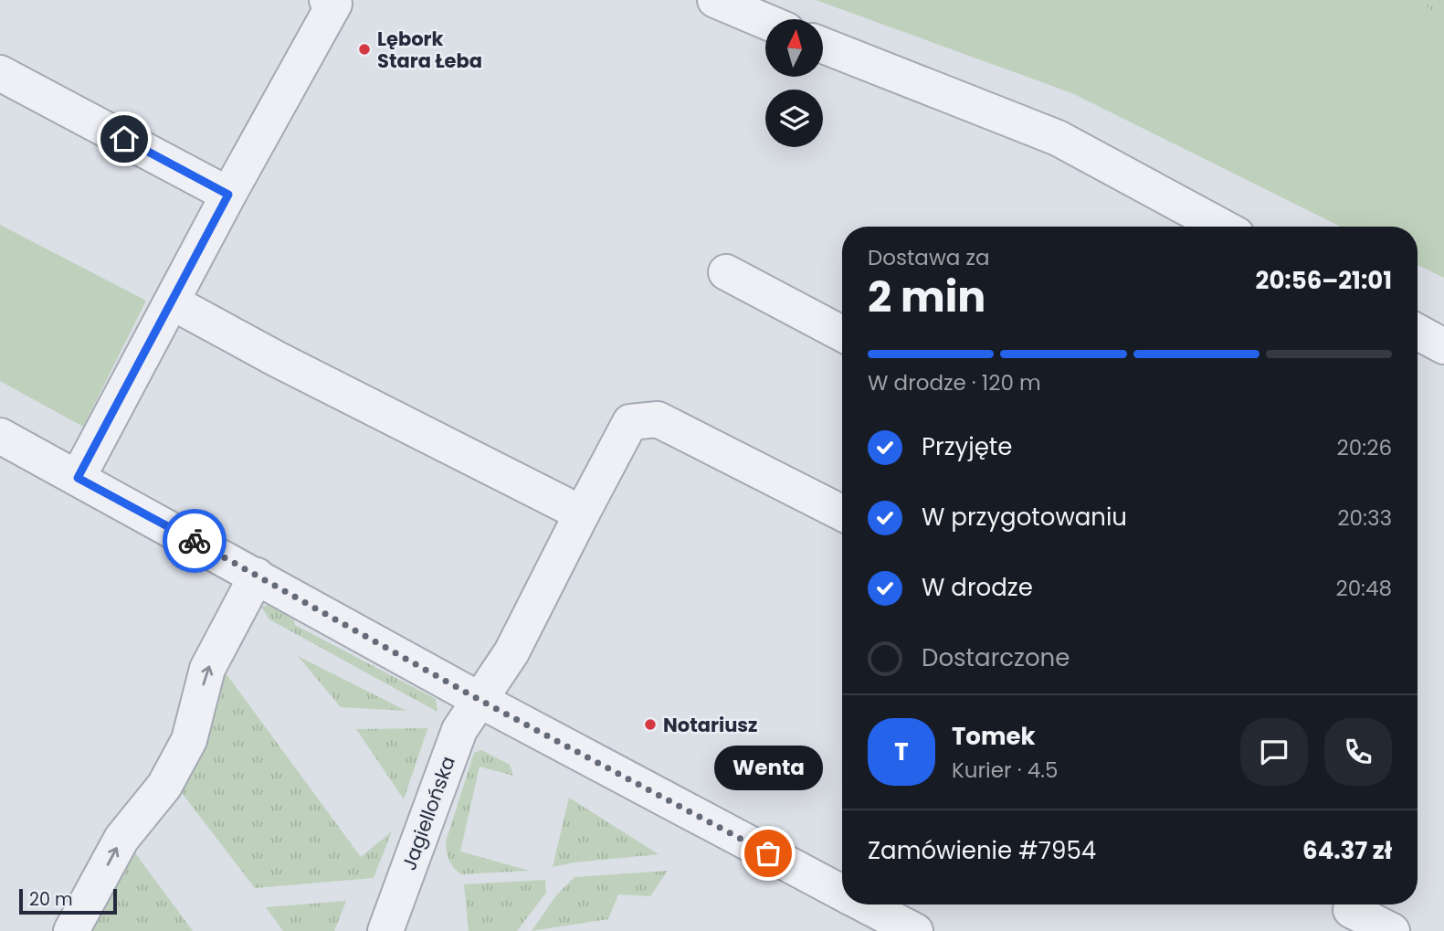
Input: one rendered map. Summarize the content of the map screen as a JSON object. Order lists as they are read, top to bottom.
{
  "streets": {
    "street": ["Jagiellońska"]
  },
  "places": ["Lębork Stara Łeba", "Notariusz", "Wenta"],
  "scale_bar": "20 m",
  "north": "top",
  "page": {
    "heading": ["2 min", "Dostawa za", "20:56–21:01"],
    "panel": [
      "Tomek",
      "Kurier · 4.5",
      "Zamówienie #7954",
      "64.37 zł"
    ],
    "bar": "W drodze · 120 m",
    "list": [
      ["Przyjęte", "20:26"],
      ["W przygotowaniu", "20:33"],
      ["W drodze", "20:48"],
      "Dostarczone"
    ],
    "round": "T",
    "bubble": "Wenta",
    "scale": "20 m"
  }
}
